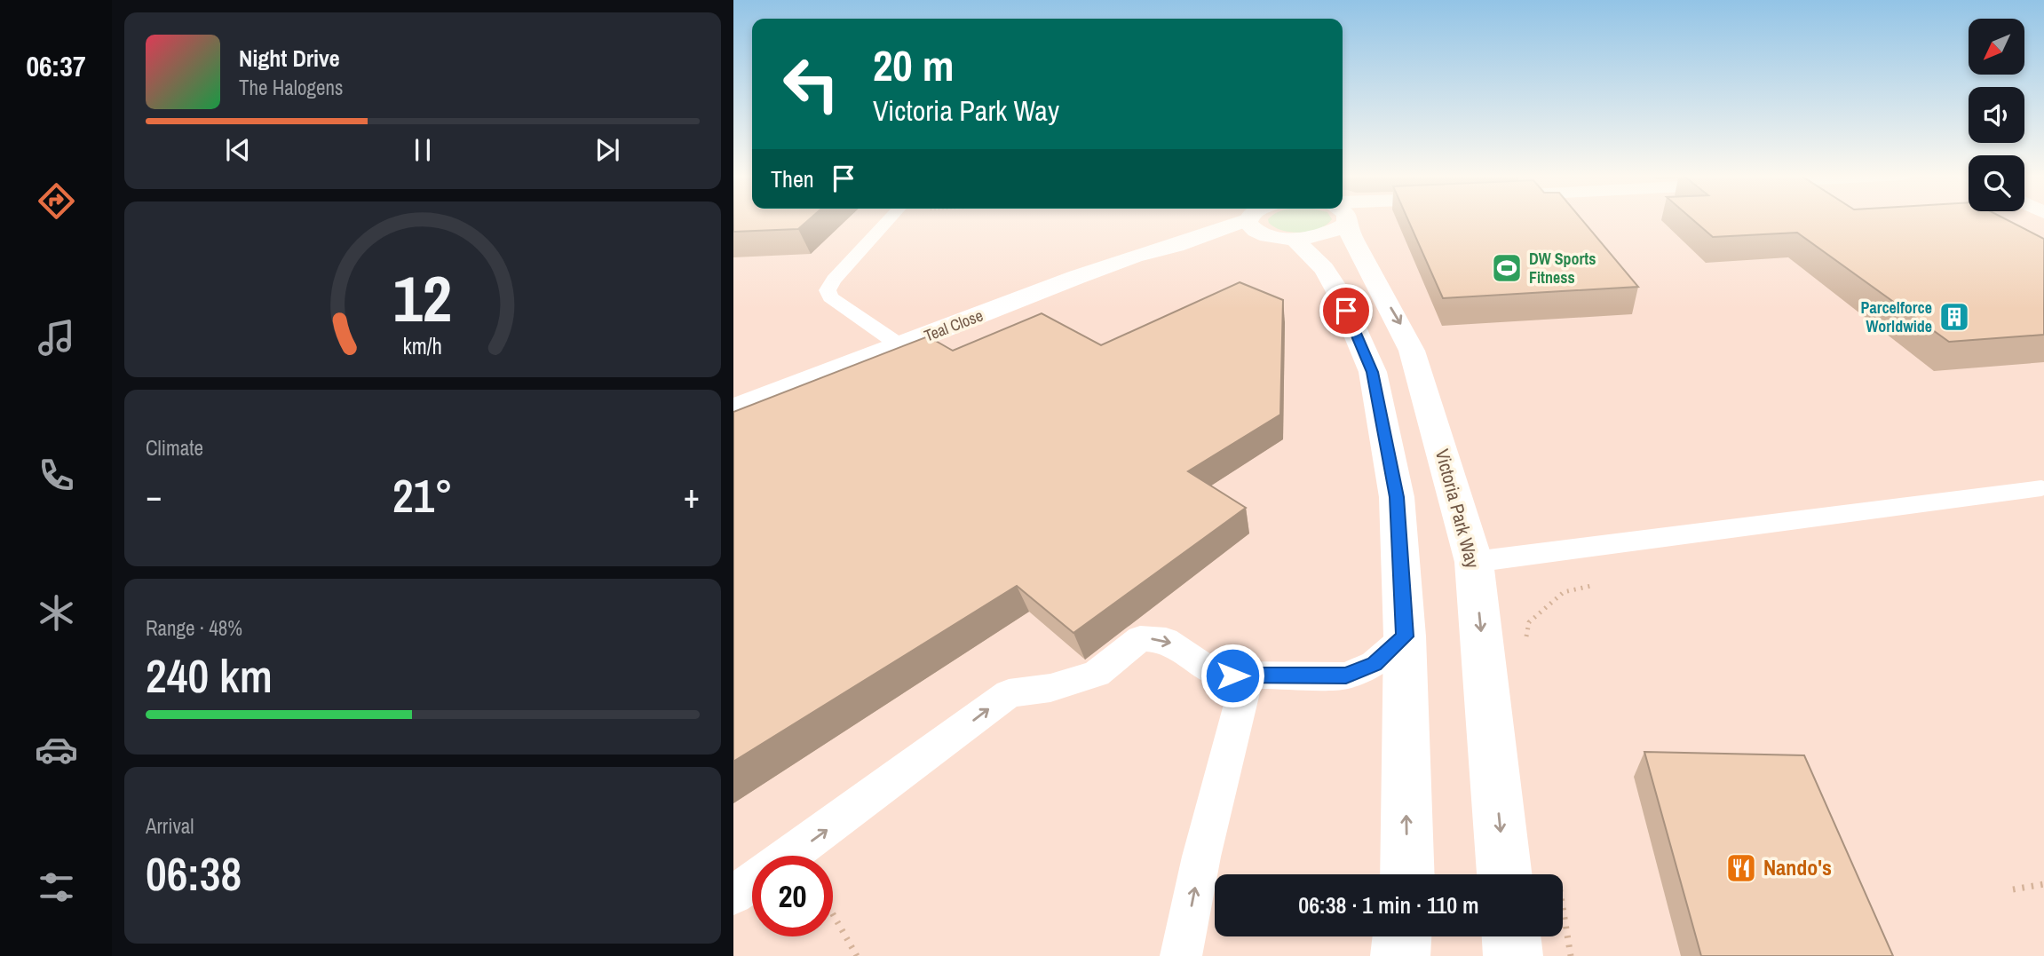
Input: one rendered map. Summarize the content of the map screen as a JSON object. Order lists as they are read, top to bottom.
{
  "streets": {
    "street": ["Teal Close", "Victoria Park Way"]
  },
  "places": {
    "sports": ["DW Sports Fitness"],
    "building": ["Parcelforce Worldwide"],
    "restaurant": ["Nando's"]
  },
  "north": "bottom left",
  "page": {
    "tabs": "06:37",
    "turn": ["20 m", "Victoria Park Way"],
    "song": ["Night Drive", "The Halogens"],
    "then": "Then",
    "tile": [
      "Climate",
      ["Range · 48%", "240 km"],
      ["Arrival", "06:38"]
    ],
    "heat": ["−", "21°", "+"],
    "limit": "20",
    "trip": "06:38 · 1 min · 110 m",
    "gauge": ["12", "km/h"]
  }
}
